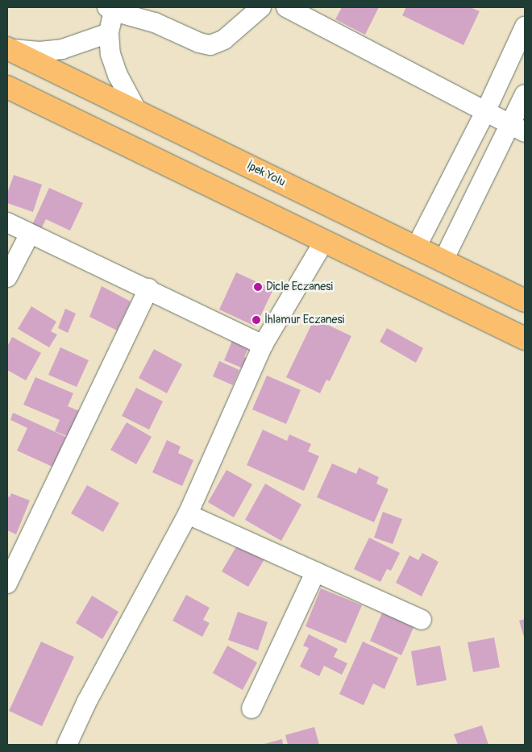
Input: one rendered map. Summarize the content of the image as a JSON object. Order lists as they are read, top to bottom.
{
  "streets": {
    "highway": ["İpek Yolu"]
  },
  "places": ["Dicle Eczanesi", "İhlamur Eczanesi"]
}
